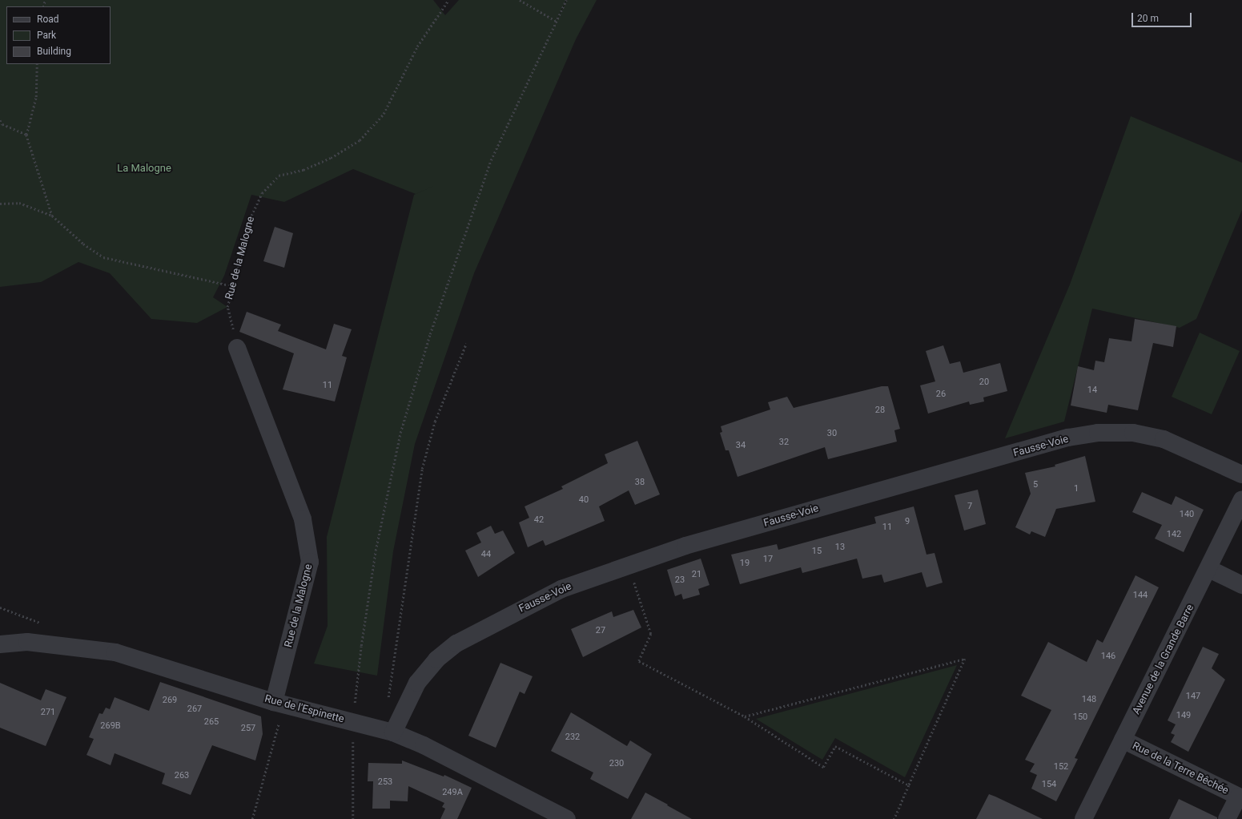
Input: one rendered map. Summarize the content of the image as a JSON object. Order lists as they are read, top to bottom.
{
  "streets": {
    "street": [
      "Rue de la Malogne",
      "Fausse-Voie",
      "Avenue de la Grande Barre",
      "Rue de l'Espinette",
      "Rue de la Terre Bêchée"
    ]
  },
  "crossings": [
    ["Rue de la Malogne", "Rue de l'Espinette"],
    ["Fausse-Voie", "Rue de l'Espinette"],
    ["Avenue de la Grande Barre", "Rue de la Terre Bêchée"]
  ],
  "parks": ["La Malogne"],
  "house_numbers": [
    "20",
    "11",
    "14",
    "26",
    "28",
    "30",
    "32",
    "34",
    "38",
    "5",
    "1",
    "40",
    "7",
    "140",
    "42",
    "9",
    "11",
    "142",
    "13",
    "15",
    "44",
    "17",
    "19",
    "21",
    "23",
    "144",
    "27",
    "146",
    "147",
    "148",
    "269",
    "267",
    "271",
    "149",
    "150",
    "265",
    "269B",
    "257",
    "232",
    "230",
    "152",
    "263",
    "253",
    "154",
    "249A"
  ],
  "legend": ["Road", "Park", "Building"],
  "scale_bar": "20 m"
}
